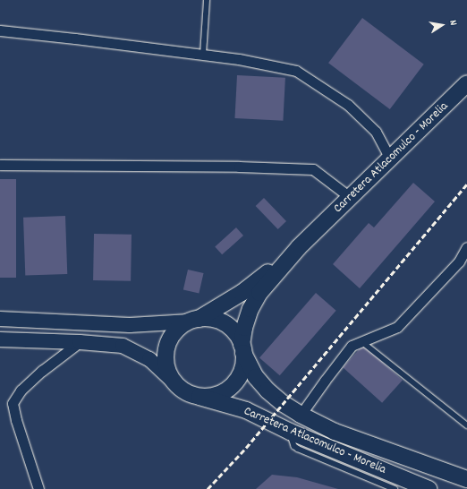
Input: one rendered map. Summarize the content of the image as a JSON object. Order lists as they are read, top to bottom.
{
  "streets": {
    "main road": ["Carretera Atlacomulco - Morelia"]
  },
  "north": "right"
}
